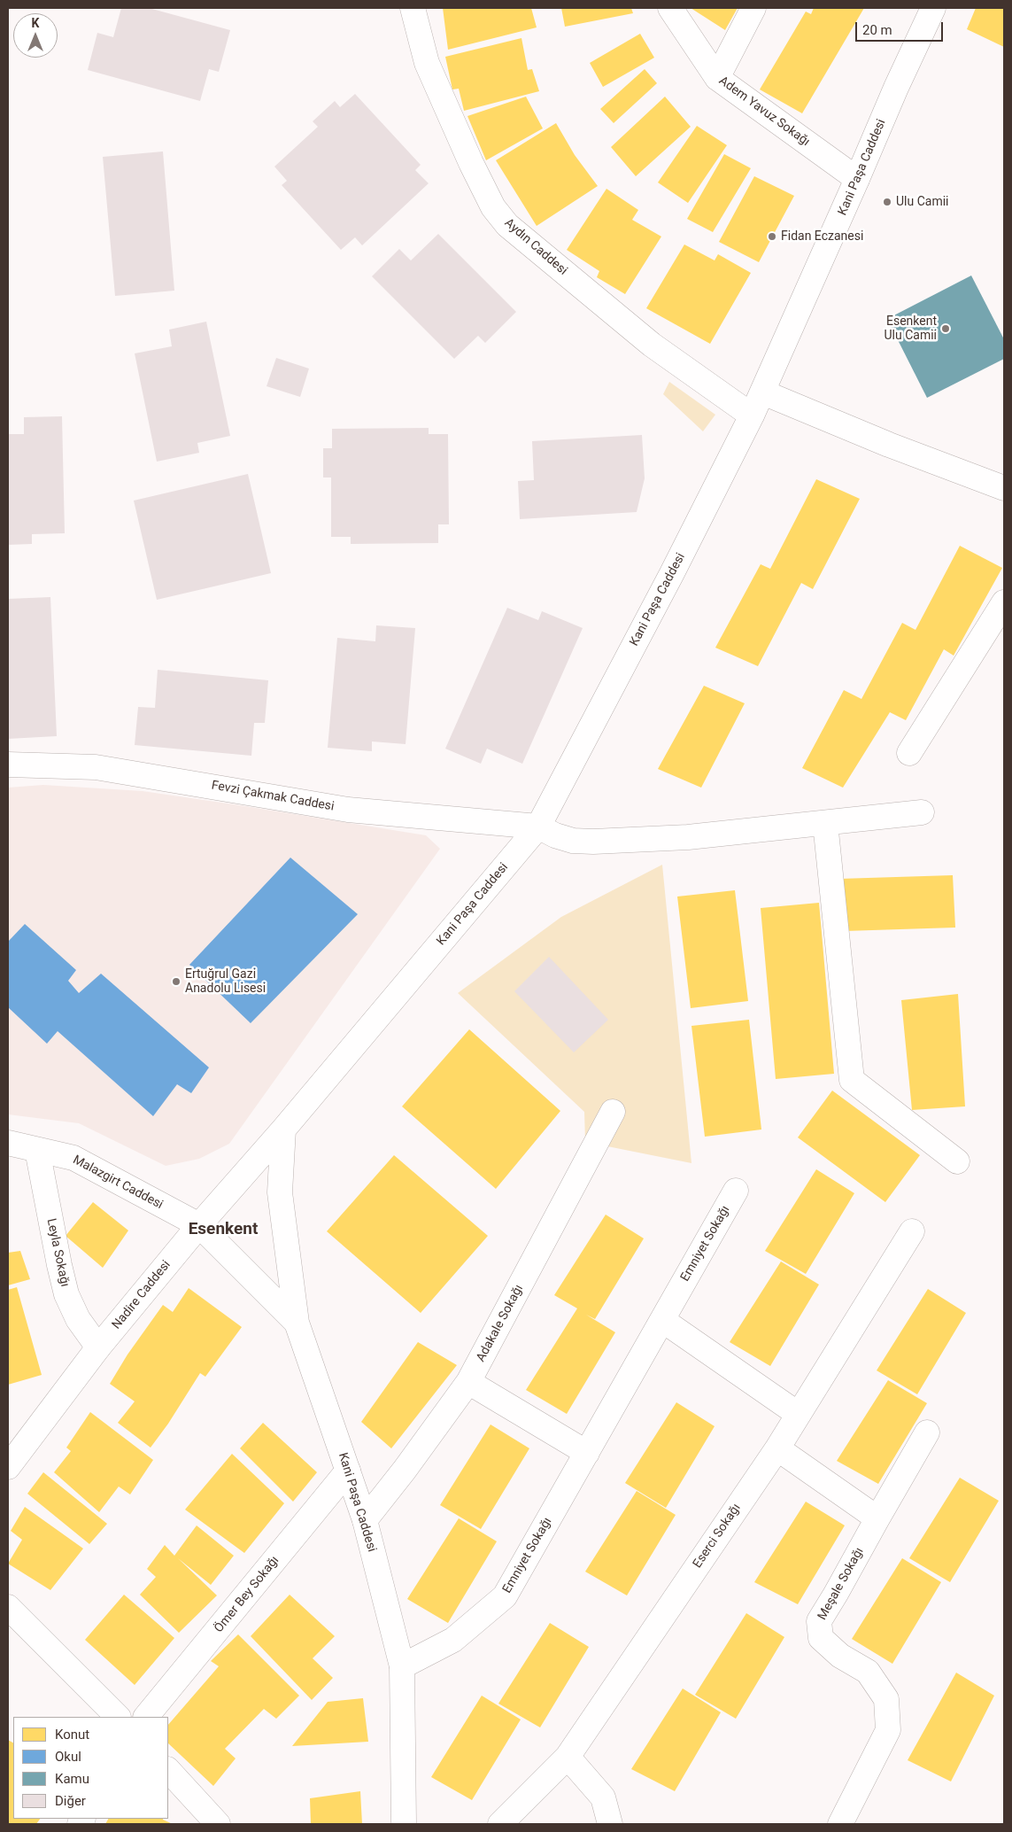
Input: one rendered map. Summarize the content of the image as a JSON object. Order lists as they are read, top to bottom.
{
  "streets": {
    "street": [
      "Adem Yavuz Sokağı",
      "Kani Paşa Caddesi",
      "Aydın Caddesi",
      "Fevzi Çakmak Caddesi",
      "Malazgirt Caddesi",
      "Emniyet Sokağı",
      "Leyla Sokağı",
      "Nadire Caddesi",
      "Adakale Sokağı",
      "Eserci Sokağı",
      "Meşale Sokağı",
      "Ömer Bey Sokağı"
    ]
  },
  "crossings": [
    ["Adem Yavuz Sokağı", "Kani Paşa Caddesi"],
    ["Kani Paşa Caddesi", "Aydın Caddesi"],
    ["Kani Paşa Caddesi", "Fevzi Çakmak Caddesi"],
    ["Kani Paşa Caddesi", "Malazgirt Caddesi"],
    ["Kani Paşa Caddesi", "Emniyet Sokağı"],
    ["Kani Paşa Caddesi", "Nadire Caddesi"],
    ["Kani Paşa Caddesi", "Adakale Sokağı"],
    ["Kani Paşa Caddesi", "Ömer Bey Sokağı"],
    ["Malazgirt Caddesi", "Leyla Sokağı"],
    ["Malazgirt Caddesi", "Nadire Caddesi"],
    ["Leyla Sokağı", "Nadire Caddesi"]
  ],
  "districts": ["Esenkent"],
  "places": [
    "Ulu Camii",
    "Fidan Eczanesi",
    "Esenkent Ulu Camii",
    "Ertuğrul Gazi Anadolu Lisesi"
  ],
  "legend": [
    "Konut",
    "Okul",
    "Kamu",
    "Diğer"
  ],
  "scale_bar": "20 m",
  "north": "top"
}
